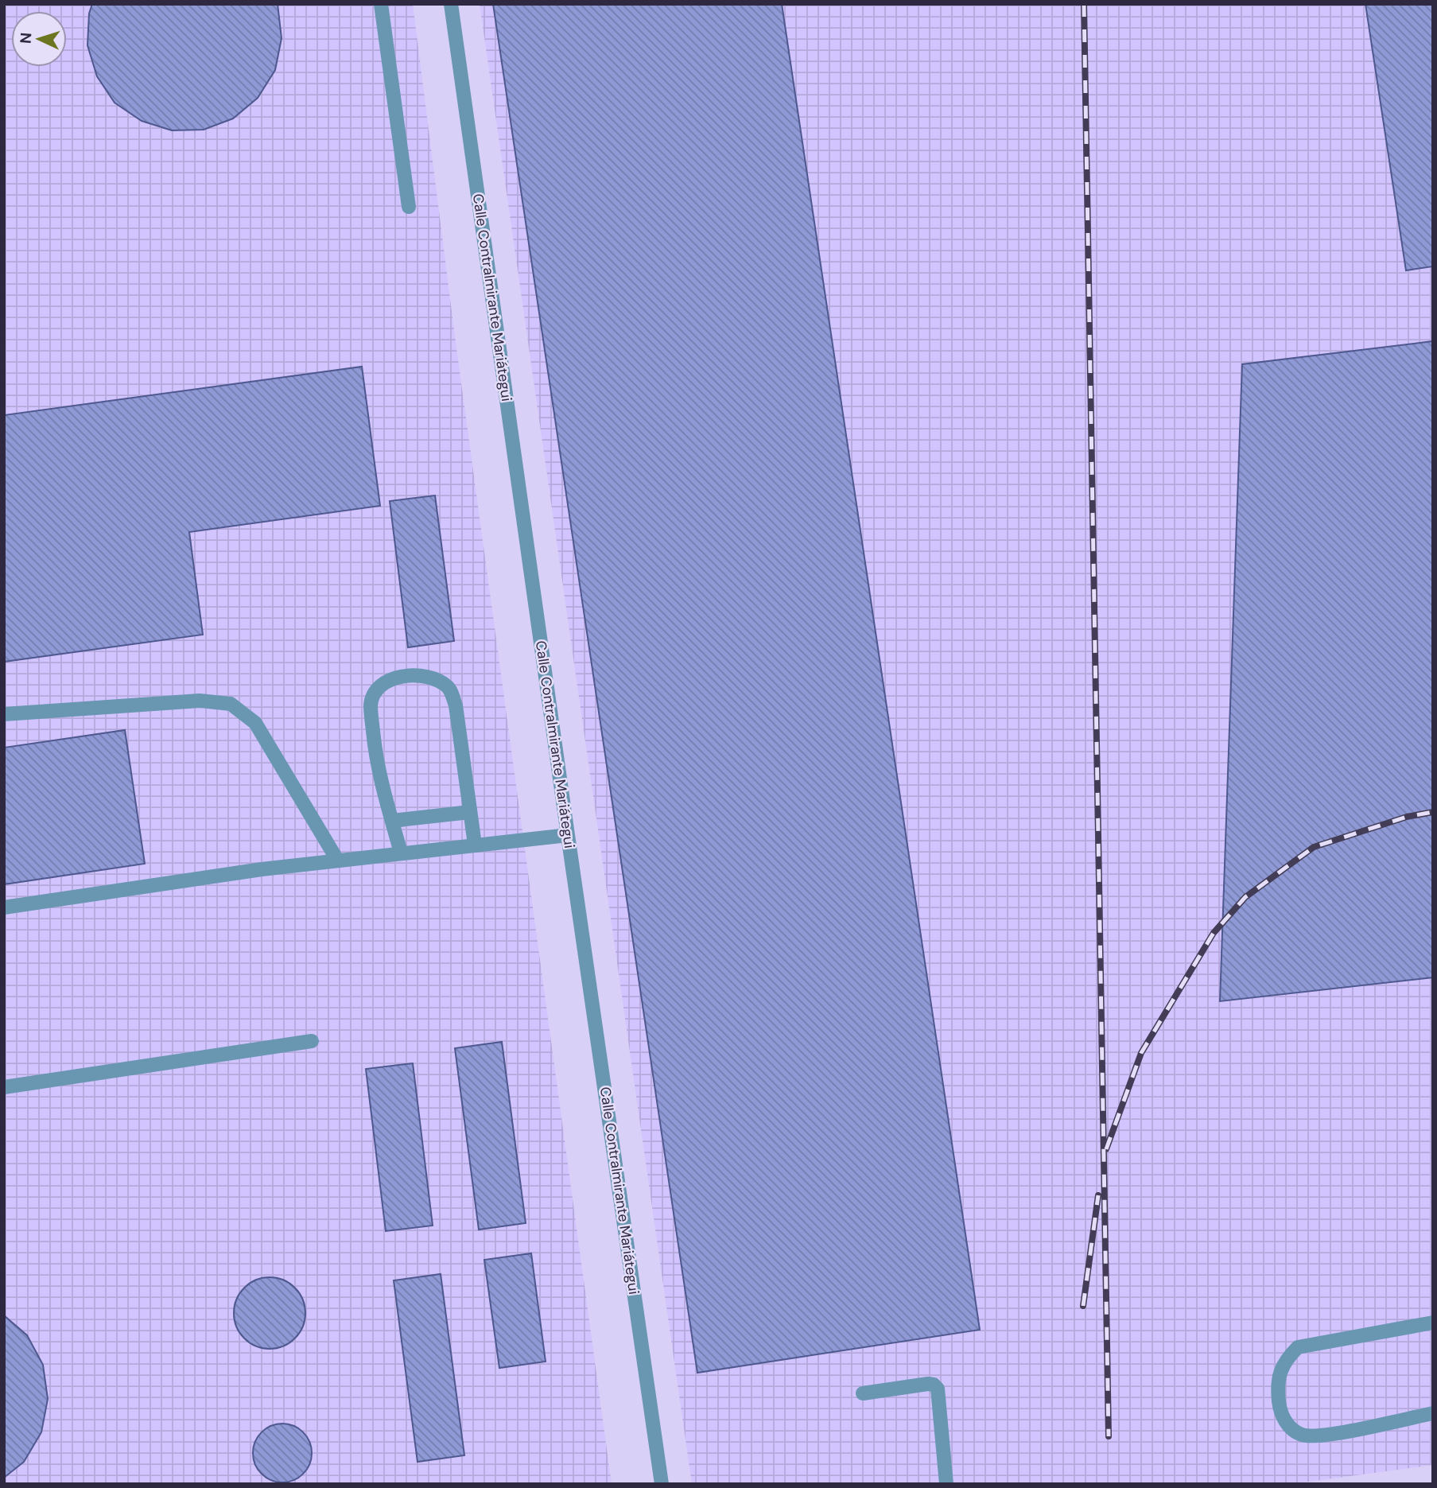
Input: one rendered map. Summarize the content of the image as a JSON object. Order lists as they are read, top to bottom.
{
  "streets": {
    "street": ["Calle Contralmirante Mariátegui"]
  },
  "north": "left"
}
